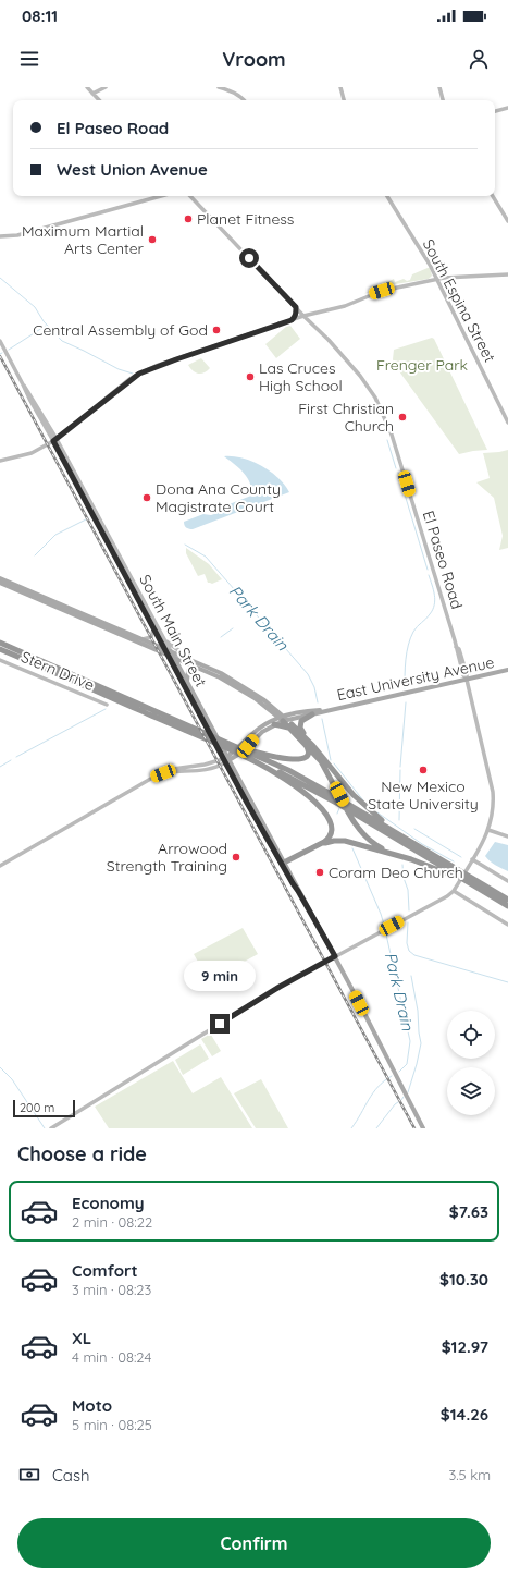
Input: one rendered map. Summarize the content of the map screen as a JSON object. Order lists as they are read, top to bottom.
{
  "streets": {
    "main road": [
      "South Espina Street",
      "El Paseo Road",
      "South Main Street",
      "Stern Drive",
      "East University Avenue"
    ]
  },
  "crossings": [
    ["El Paseo Road", "East University Avenue"],
    ["South Main Street", "East University Avenue"]
  ],
  "water": ["Park Drain"],
  "parks": ["Frenger Park"],
  "places": [
    "Planet Fitness",
    "Maximum Martial Arts Center",
    "Central Assembly of God",
    "Las Cruces High School",
    "First Christian Church",
    "Dona Ana County Magistrate Court",
    "New Mexico State University",
    "Arrowood Strength Training",
    "Coram Deo Church"
  ],
  "scale_bar": "200 m",
  "page": {
    "status": "08:11",
    "header": "Vroom",
    "banner": ["El Paseo Road", "West Union Avenue"],
    "bubble": "9 min",
    "scale": "200 m",
    "heading": "Choose a ride",
    "list": [
      {
        "name": "Economy",
        "note": "2 min · 08:22",
        "value": "$7.63"
      },
      {
        "name": "Comfort",
        "note": "3 min · 08:23",
        "value": "$10.30"
      },
      {
        "name": "XL",
        "note": "4 min · 08:24",
        "value": "$12.97"
      },
      {
        "name": "Moto",
        "note": "5 min · 08:25",
        "value": "$14.26"
      }
    ],
    "pay": ["Cash", "3.5 km"],
    "buttons": "Confirm"
  }
}
